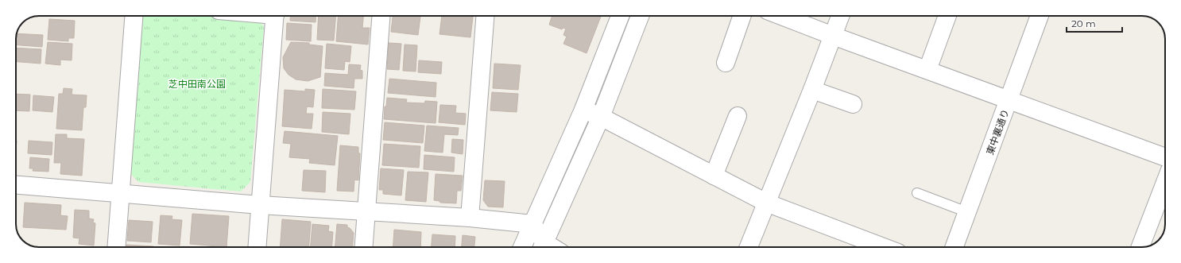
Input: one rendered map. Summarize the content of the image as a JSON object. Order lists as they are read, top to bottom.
{
  "streets": {
    "street": ["東中裏通り"]
  },
  "parks": ["芝中田南公園"],
  "scale_bar": "20 m"
}
